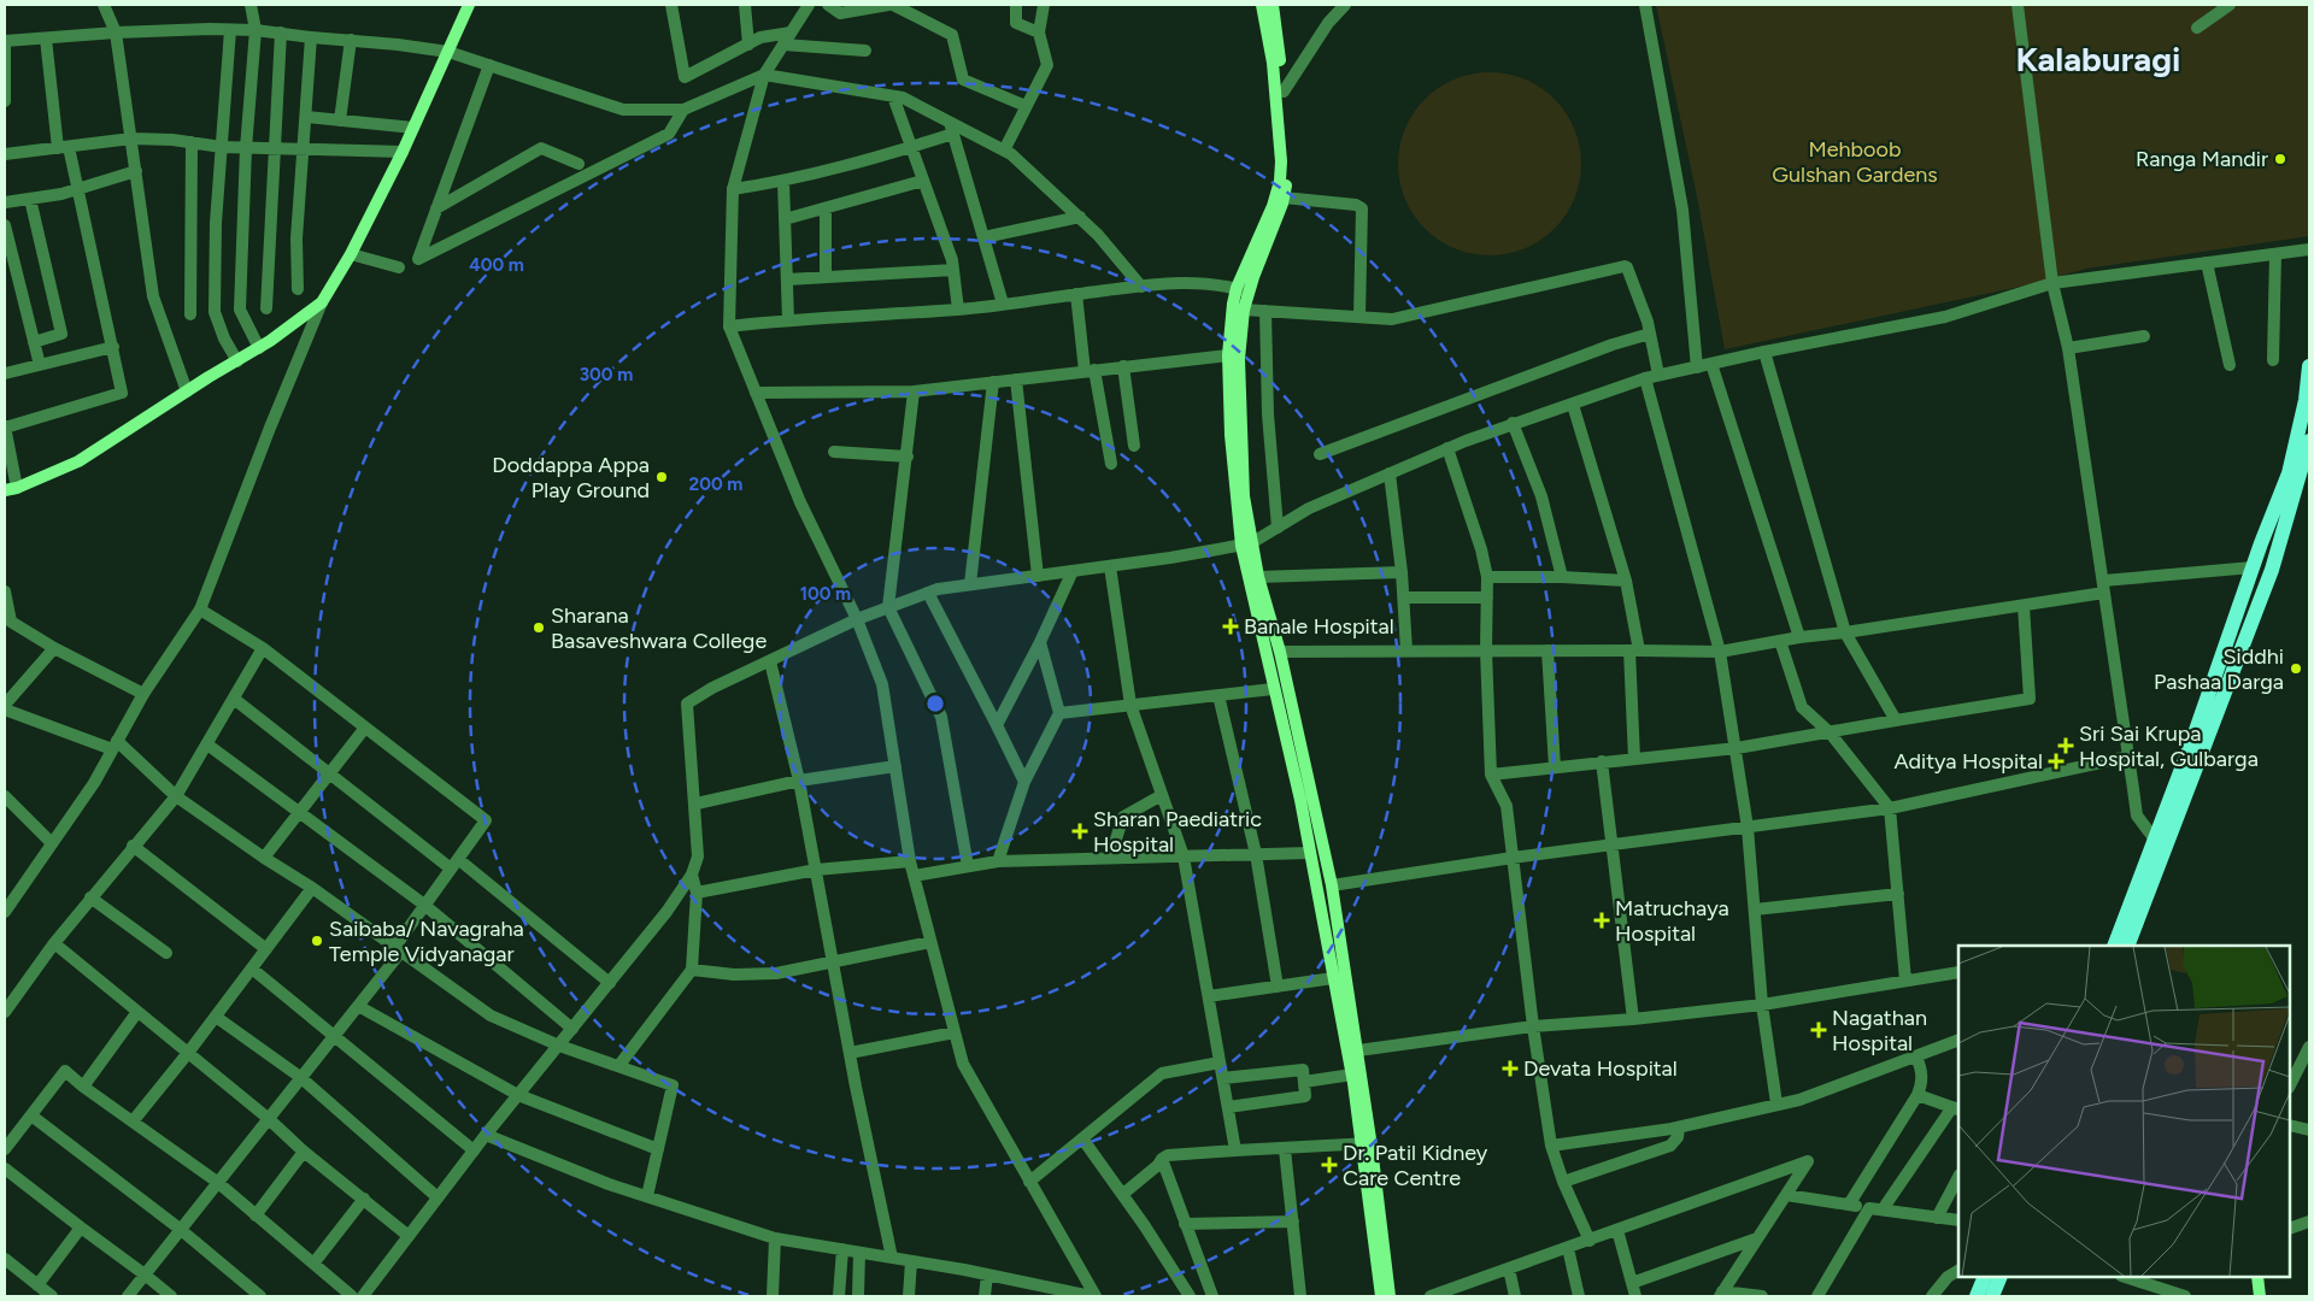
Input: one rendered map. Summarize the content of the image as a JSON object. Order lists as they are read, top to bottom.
{
  "districts": ["Kalaburagi"],
  "parks": ["Mehboob Gulshan Gardens"],
  "places": {
    "other": [
      "Ranga Mandir",
      "Doddappa Appa Play Ground",
      "Sharana Basaveshwara College",
      "Siddhi Pashaa Darga",
      "Saibaba/ Navagraha Temple Vidyanagar"
    ],
    "health": [
      "Banale Hospital",
      "Sri Sai Krupa Hospital, Gulbarga",
      "Aditya Hospital",
      "Sharan Paediatric Hospital",
      "Matruchaya Hospital",
      "Nagathan Hospital",
      "Devata Hospital",
      "Dr. Patil Kidney Care Centre"
    ]
  },
  "rings": [
    "400 m",
    "300 m",
    "200 m",
    "100 m"
  ]
}
